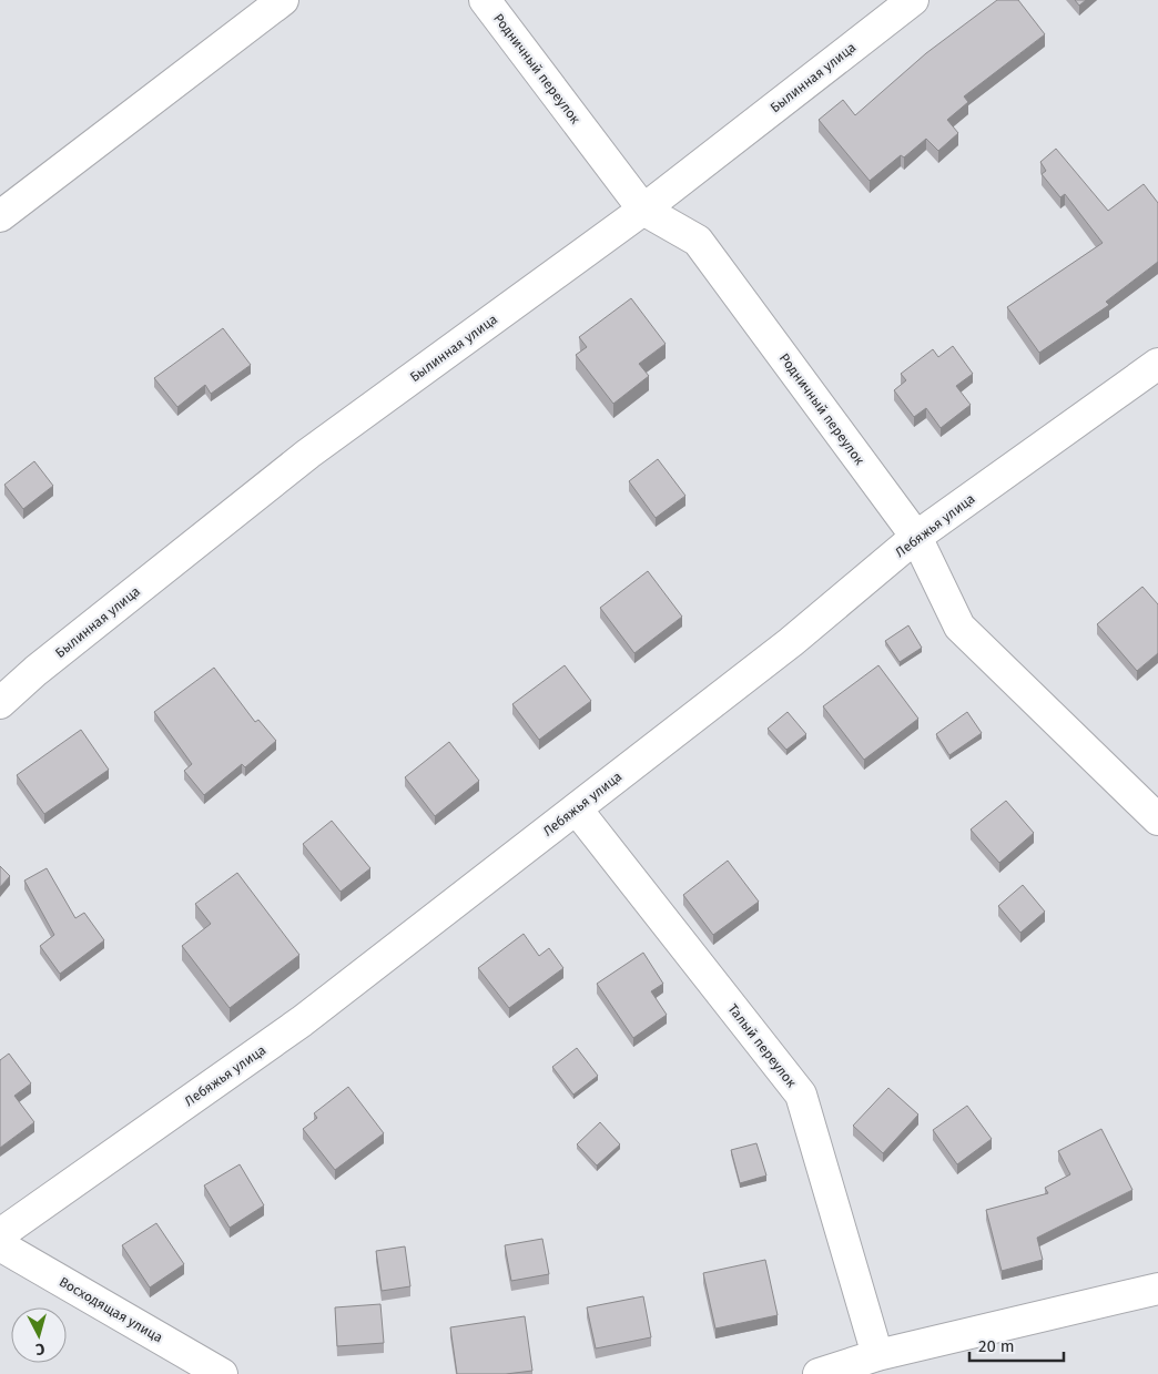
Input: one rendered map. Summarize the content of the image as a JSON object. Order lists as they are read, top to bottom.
{
  "streets": {
    "street": [
      "Родничный переулок",
      "Былинная улица",
      "Лебяжья улица",
      "Талый переулок",
      "Восходящая улица"
    ]
  },
  "crossings": [
    ["Родничный переулок", "Былинная улица"],
    ["Родничный переулок", "Лебяжья улица"],
    ["Лебяжья улица", "Талый переулок"]
  ],
  "scale_bar": "20 m",
  "north": "bottom"
}
